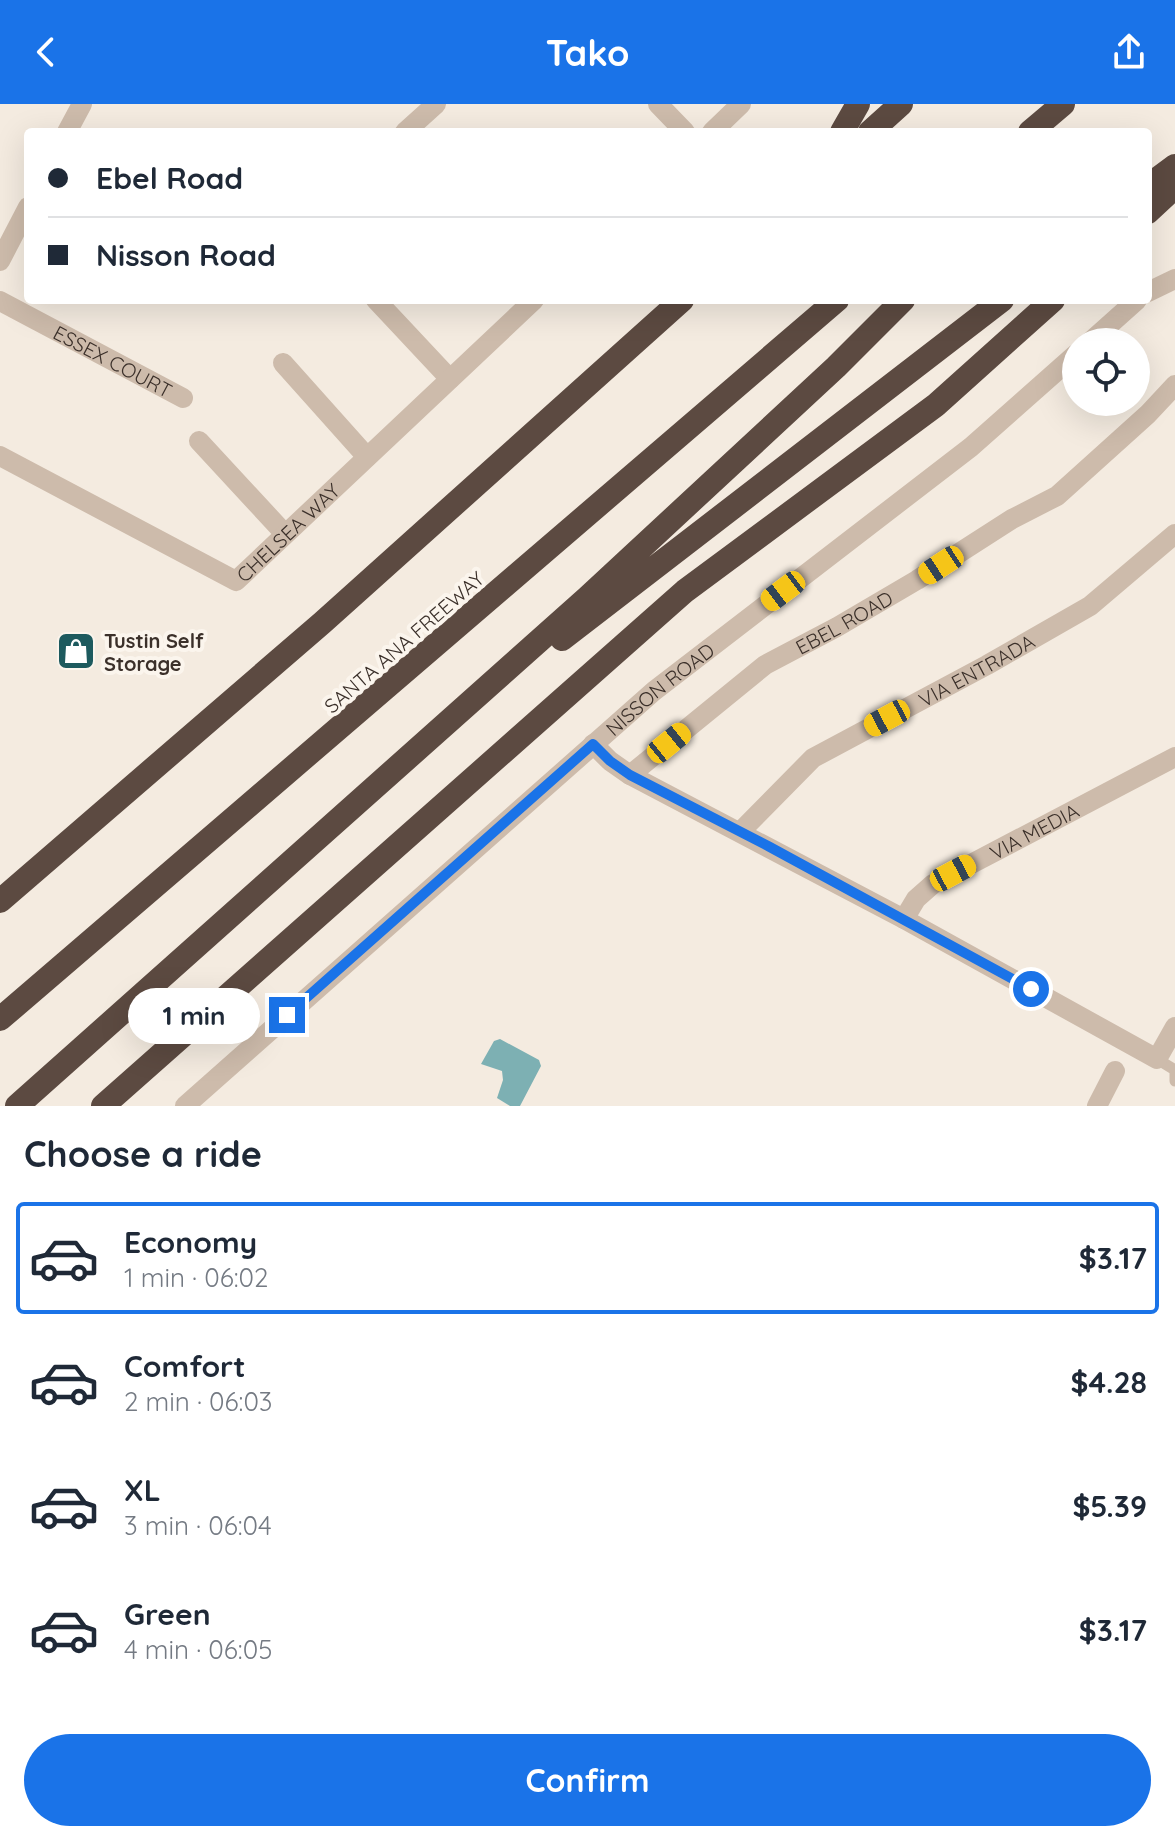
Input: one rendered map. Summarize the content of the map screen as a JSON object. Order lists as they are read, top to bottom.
{
  "streets": {
    "highway": ["SANTA ANA FREEWAY"],
    "street": [
      "ESSEX COURT",
      "CHELSEA WAY",
      "EBEL ROAD",
      "VIA ENTRADA",
      "NISSON ROAD",
      "VIA MEDIA"
    ]
  },
  "places": {
    "shop": ["Tustin Self Storage"]
  },
  "page": {
    "header": "Tako",
    "banner": ["Ebel Road", "Nisson Road"],
    "bubble": "1 min",
    "heading": "Choose a ride",
    "list": [
      {
        "name": "Economy",
        "note": "1 min · 06:02",
        "value": "$3.17"
      },
      {
        "name": "Comfort",
        "note": "2 min · 06:03",
        "value": "$4.28"
      },
      {
        "name": "XL",
        "note": "3 min · 06:04",
        "value": "$5.39"
      },
      {
        "name": "Green",
        "note": "4 min · 06:05",
        "value": "$3.17"
      }
    ],
    "buttons": "Confirm"
  }
}
